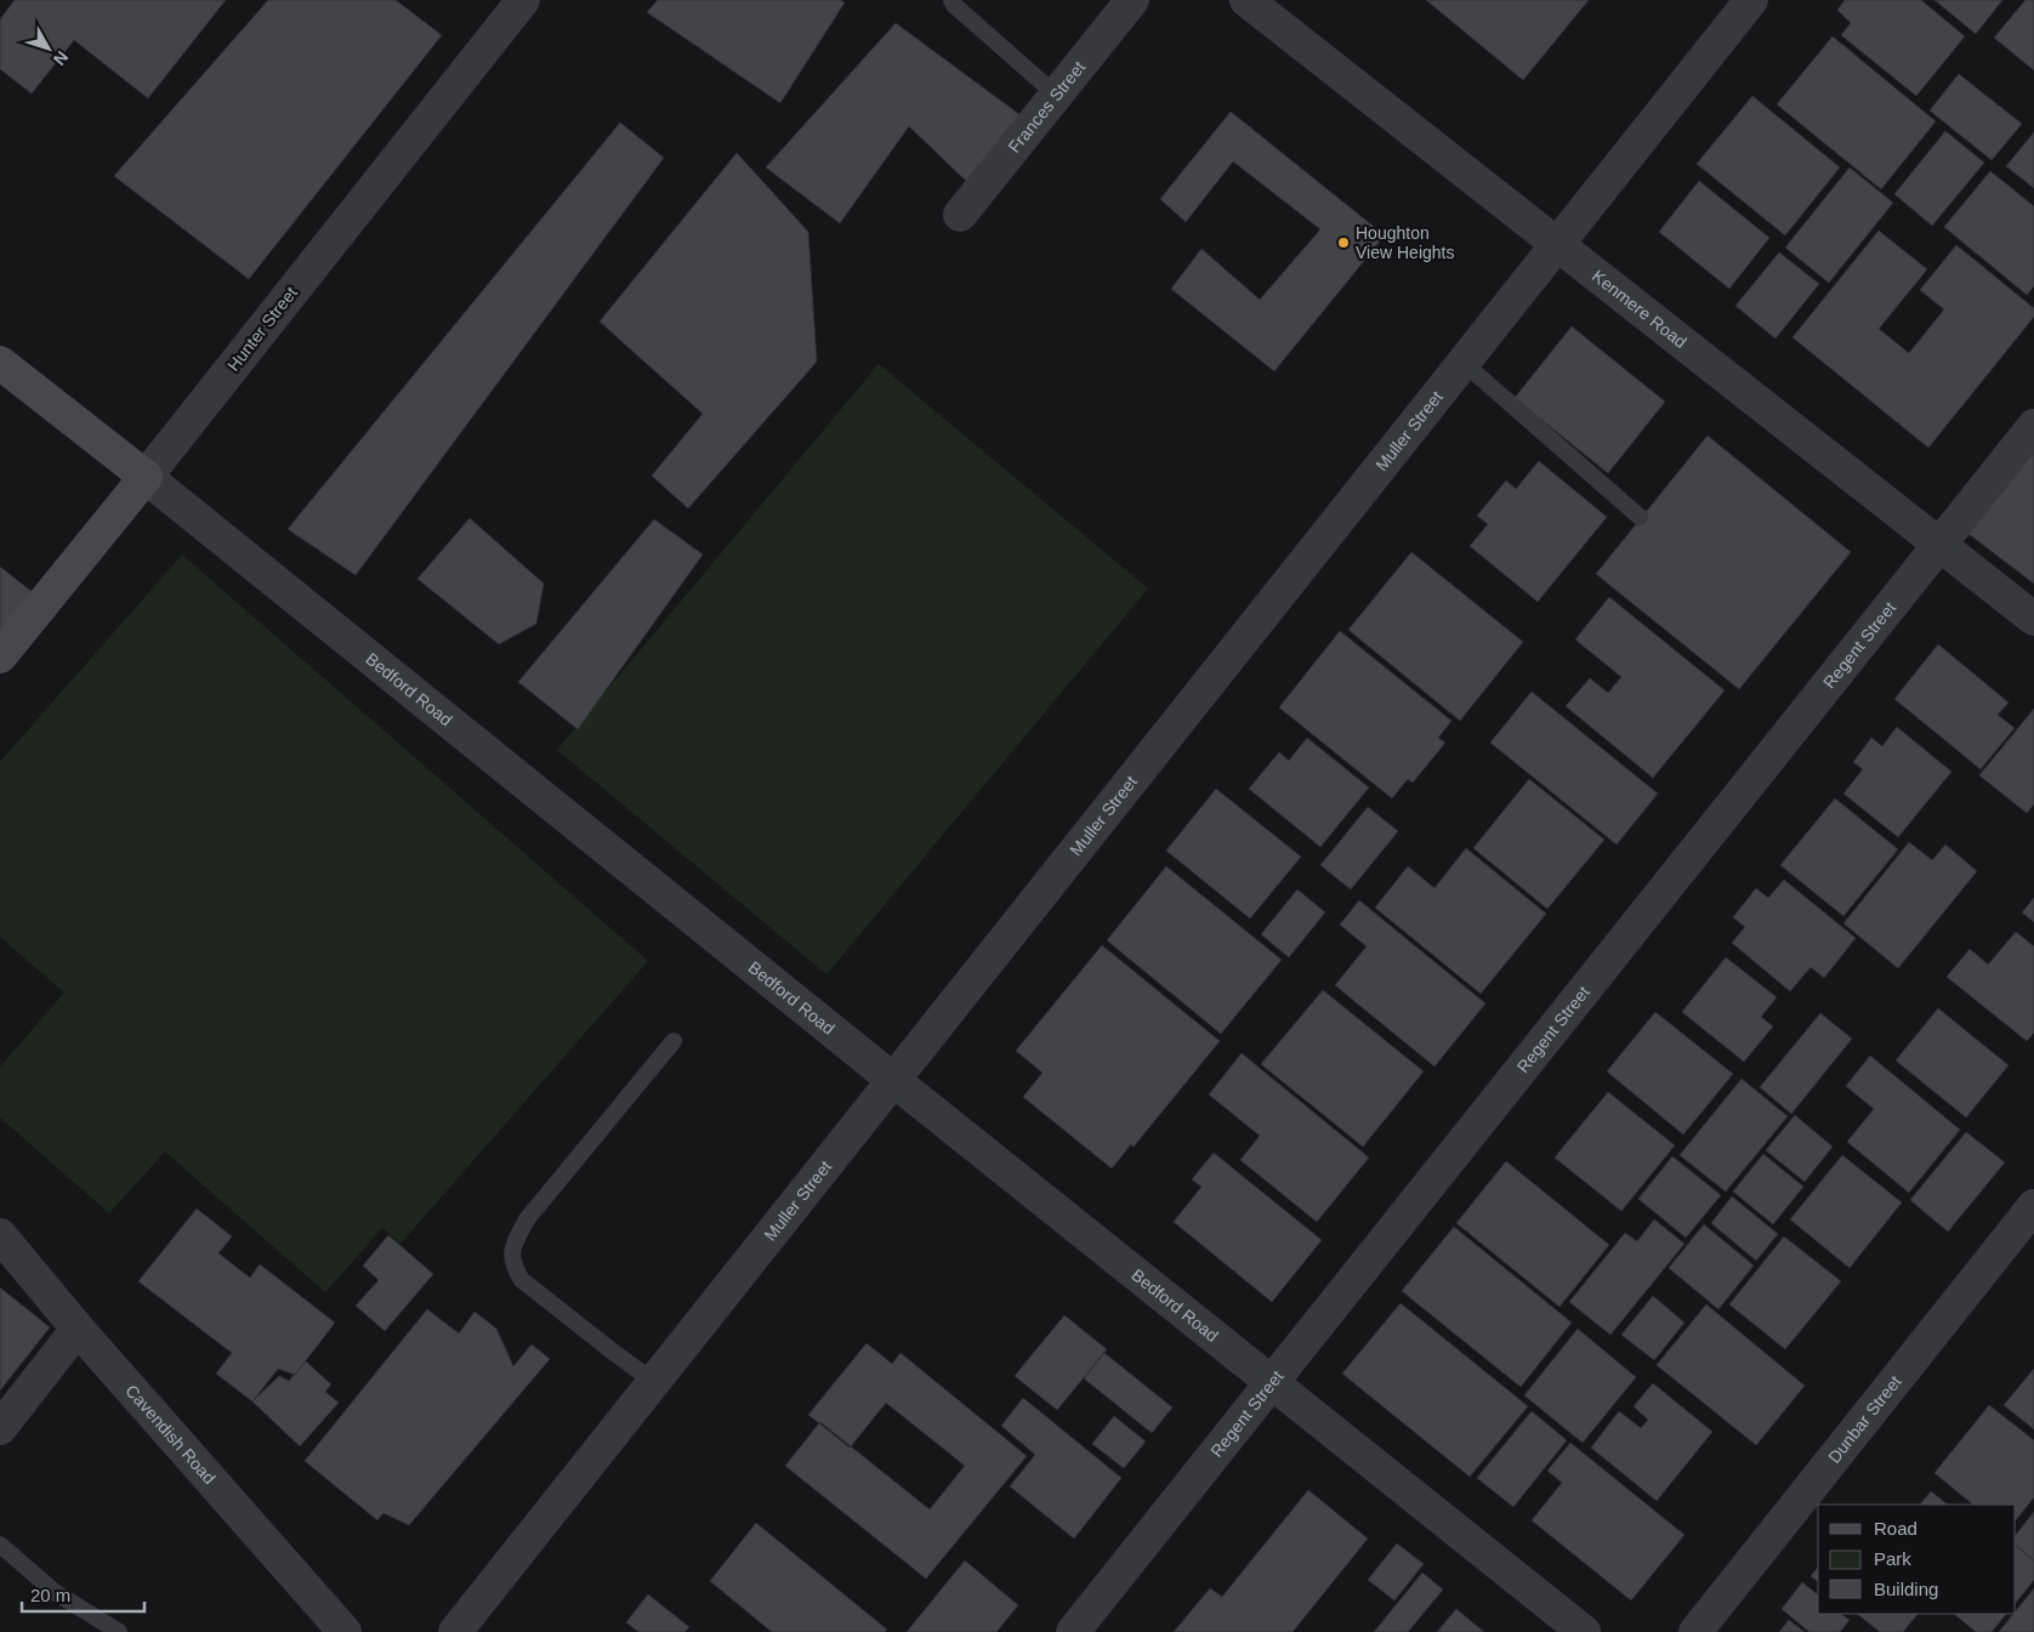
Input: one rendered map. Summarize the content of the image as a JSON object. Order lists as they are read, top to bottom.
{
  "streets": {
    "main road": ["Hunter Street", "Bedford Road"],
    "street": [
      "Frances Street",
      "Kenmere Road",
      "Muller Street",
      "Regent Street",
      "Dunbar Street",
      "Cavendish Road"
    ]
  },
  "crossings": [
    ["Kenmere Road", "Muller Street"],
    ["Kenmere Road", "Regent Street"],
    ["Hunter Street", "Bedford Road"],
    ["Muller Street", "Bedford Road"],
    ["Regent Street", "Bedford Road"]
  ],
  "places": ["Houghton View Heights"],
  "legend": ["Road", "Park", "Building"],
  "scale_bar": "20 m",
  "north": "bottom right"
}
